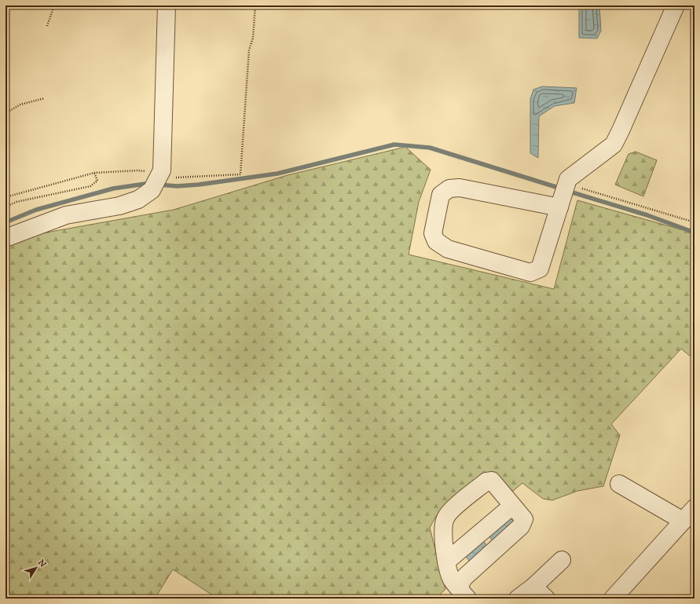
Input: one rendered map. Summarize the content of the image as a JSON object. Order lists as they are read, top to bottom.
{
  "north": "top right"
}
